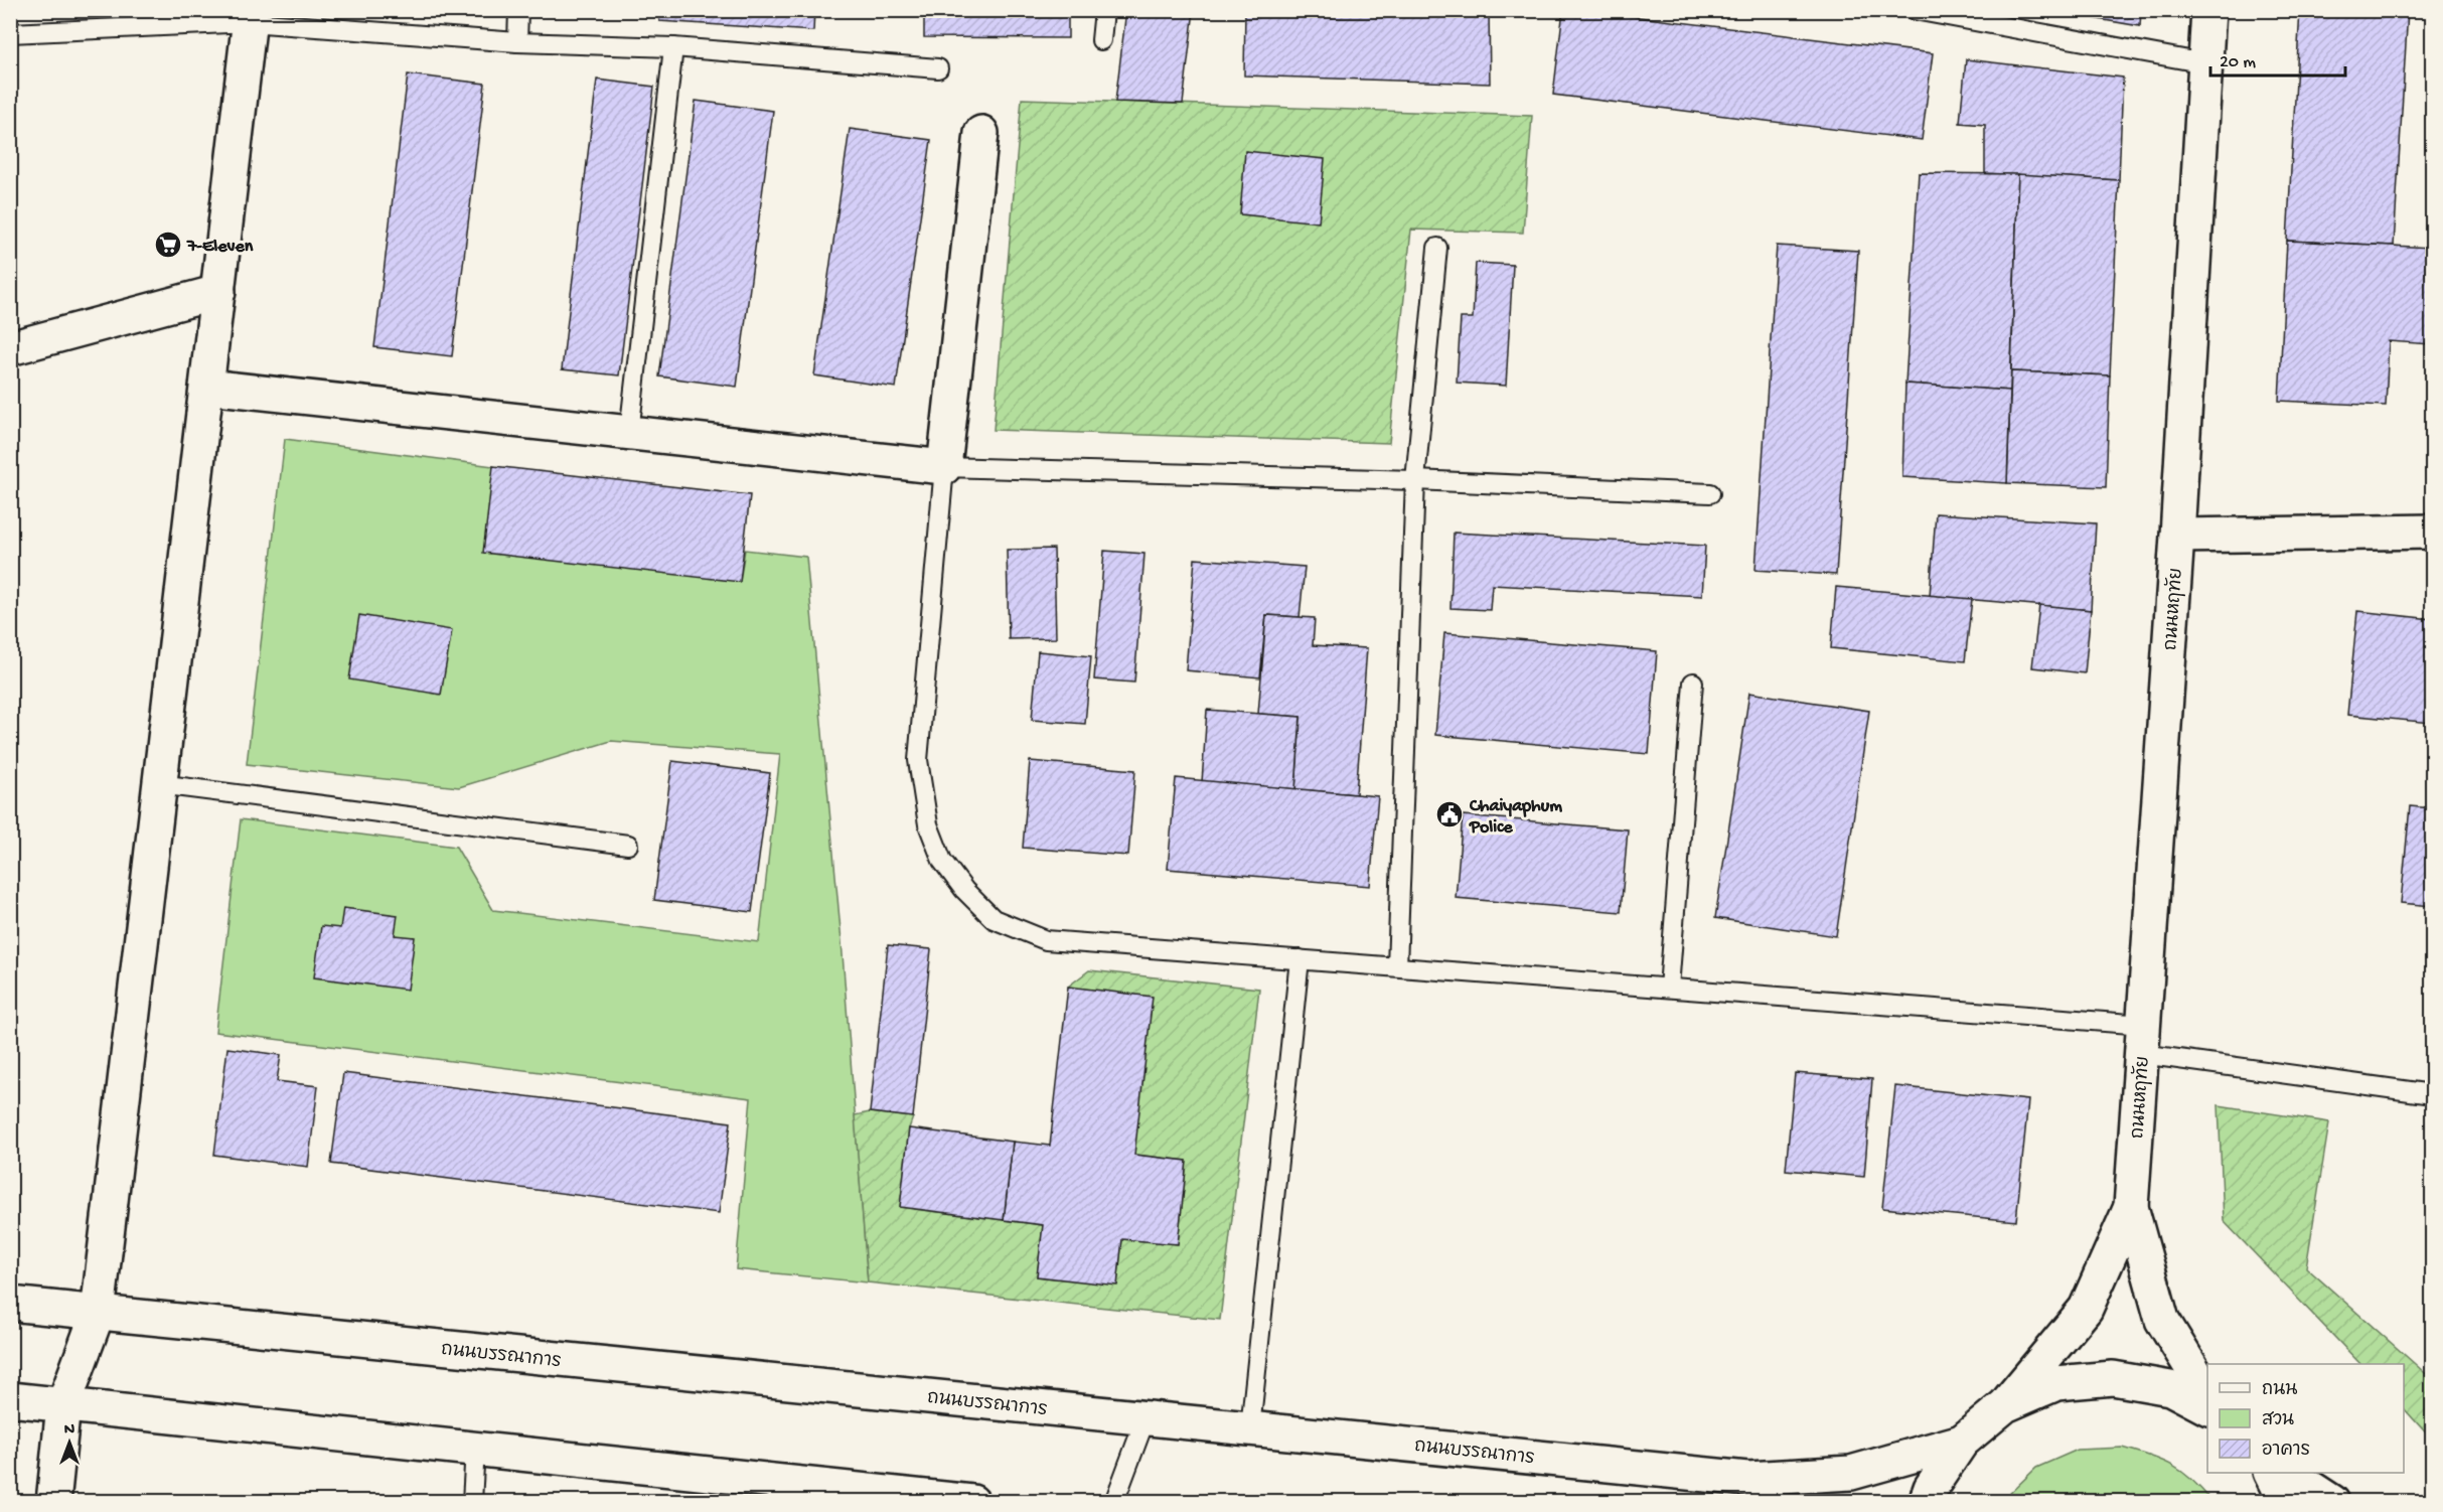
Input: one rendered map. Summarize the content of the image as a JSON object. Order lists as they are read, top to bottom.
{
  "streets": {
    "main road": ["ถนนหฤทัย", "ถนนบรรณาการ"]
  },
  "places": {
    "supermarket": ["7-Eleven"],
    "public building": ["Chaiyaphum Police"]
  },
  "legend": ["ถนน", "สวน", "อาคาร"],
  "scale_bar": "20 m",
  "north": "top"
}
